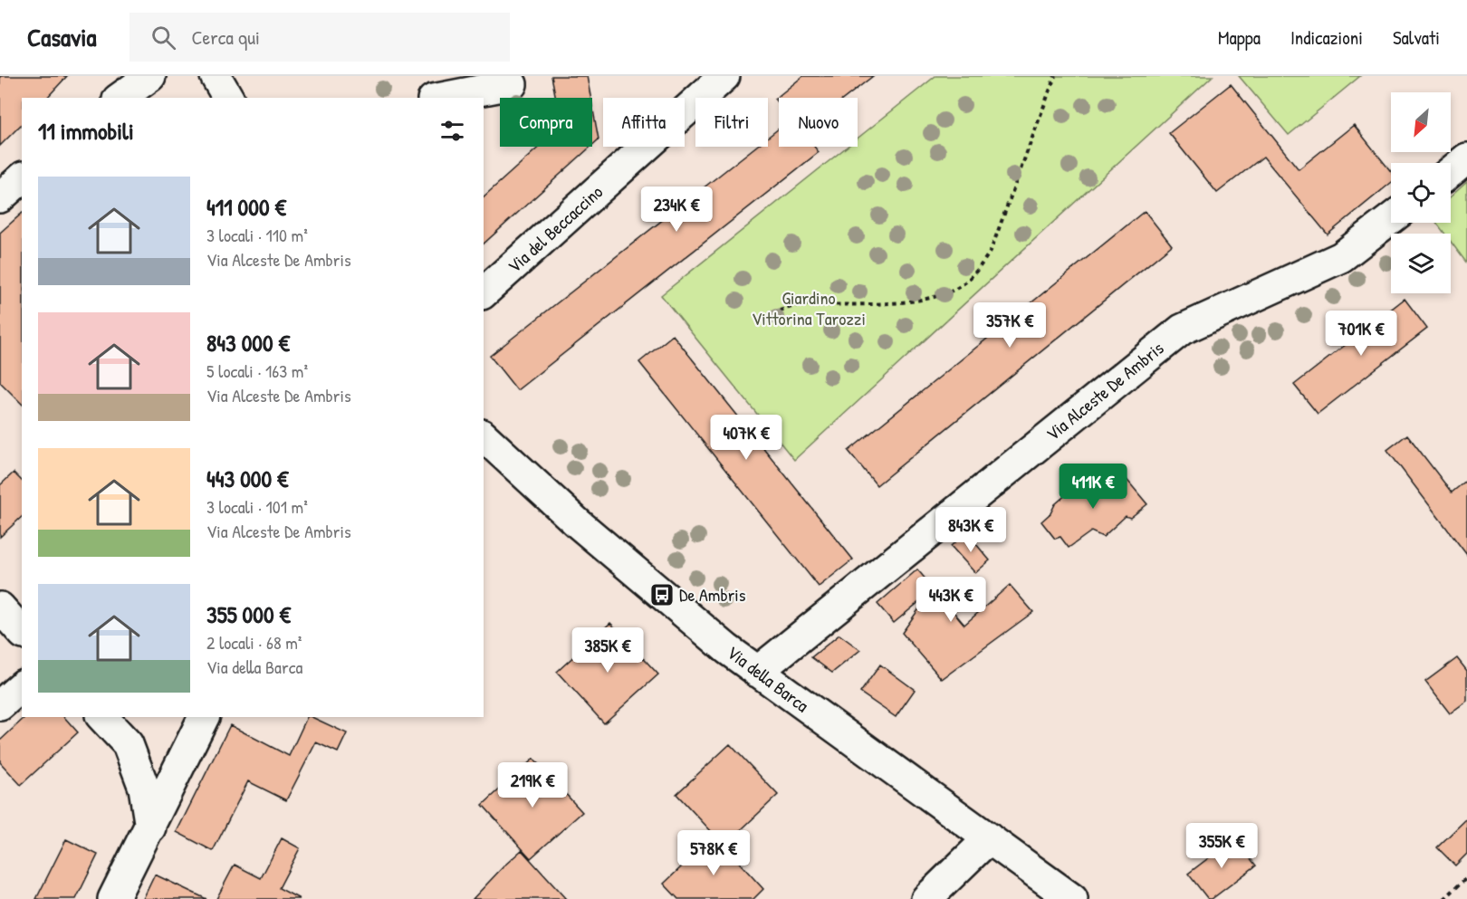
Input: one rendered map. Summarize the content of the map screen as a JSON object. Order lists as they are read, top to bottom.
{
  "streets": {
    "street": ["Via del Beccaccino", "Via Alceste De Ambris", "Via della Barca"]
  },
  "crossings": [
    ["Via Alceste De Ambris", "Via della Barca"]
  ],
  "parks": ["Giardino Vittorina Tarozzi"],
  "places": {
    "bus stop": ["De Ambris"]
  },
  "north": "bottom left",
  "page": {
    "header": "Casavia",
    "search": "Cerca qui",
    "nav": ["Mappa", "Indicazioni", "Salvati"],
    "chip": [
      "Compra",
      "Affitta",
      "Filtri",
      "Nuovo"
    ],
    "heading": "11 immobili",
    "list": [
      {
        "name": "411 000 €",
        "note": "3 locali · 110 m² · Via Alceste De Ambris"
      },
      {
        "name": "843 000 €",
        "note": "5 locali · 163 m² · Via Alceste De Ambris"
      },
      {
        "name": "443 000 €",
        "note": "3 locali · 101 m² · Via Alceste De Ambris"
      },
      {
        "name": "355 000 €",
        "note": "2 locali · 68 m² · Via della Barca"
      }
    ],
    "price": [
      "234K €",
      "357K €",
      "701K €",
      "407K €",
      "411K €",
      "843K €",
      "443K €",
      "385K €",
      "219K €",
      "355K €",
      "578K €"
    ]
  }
}
